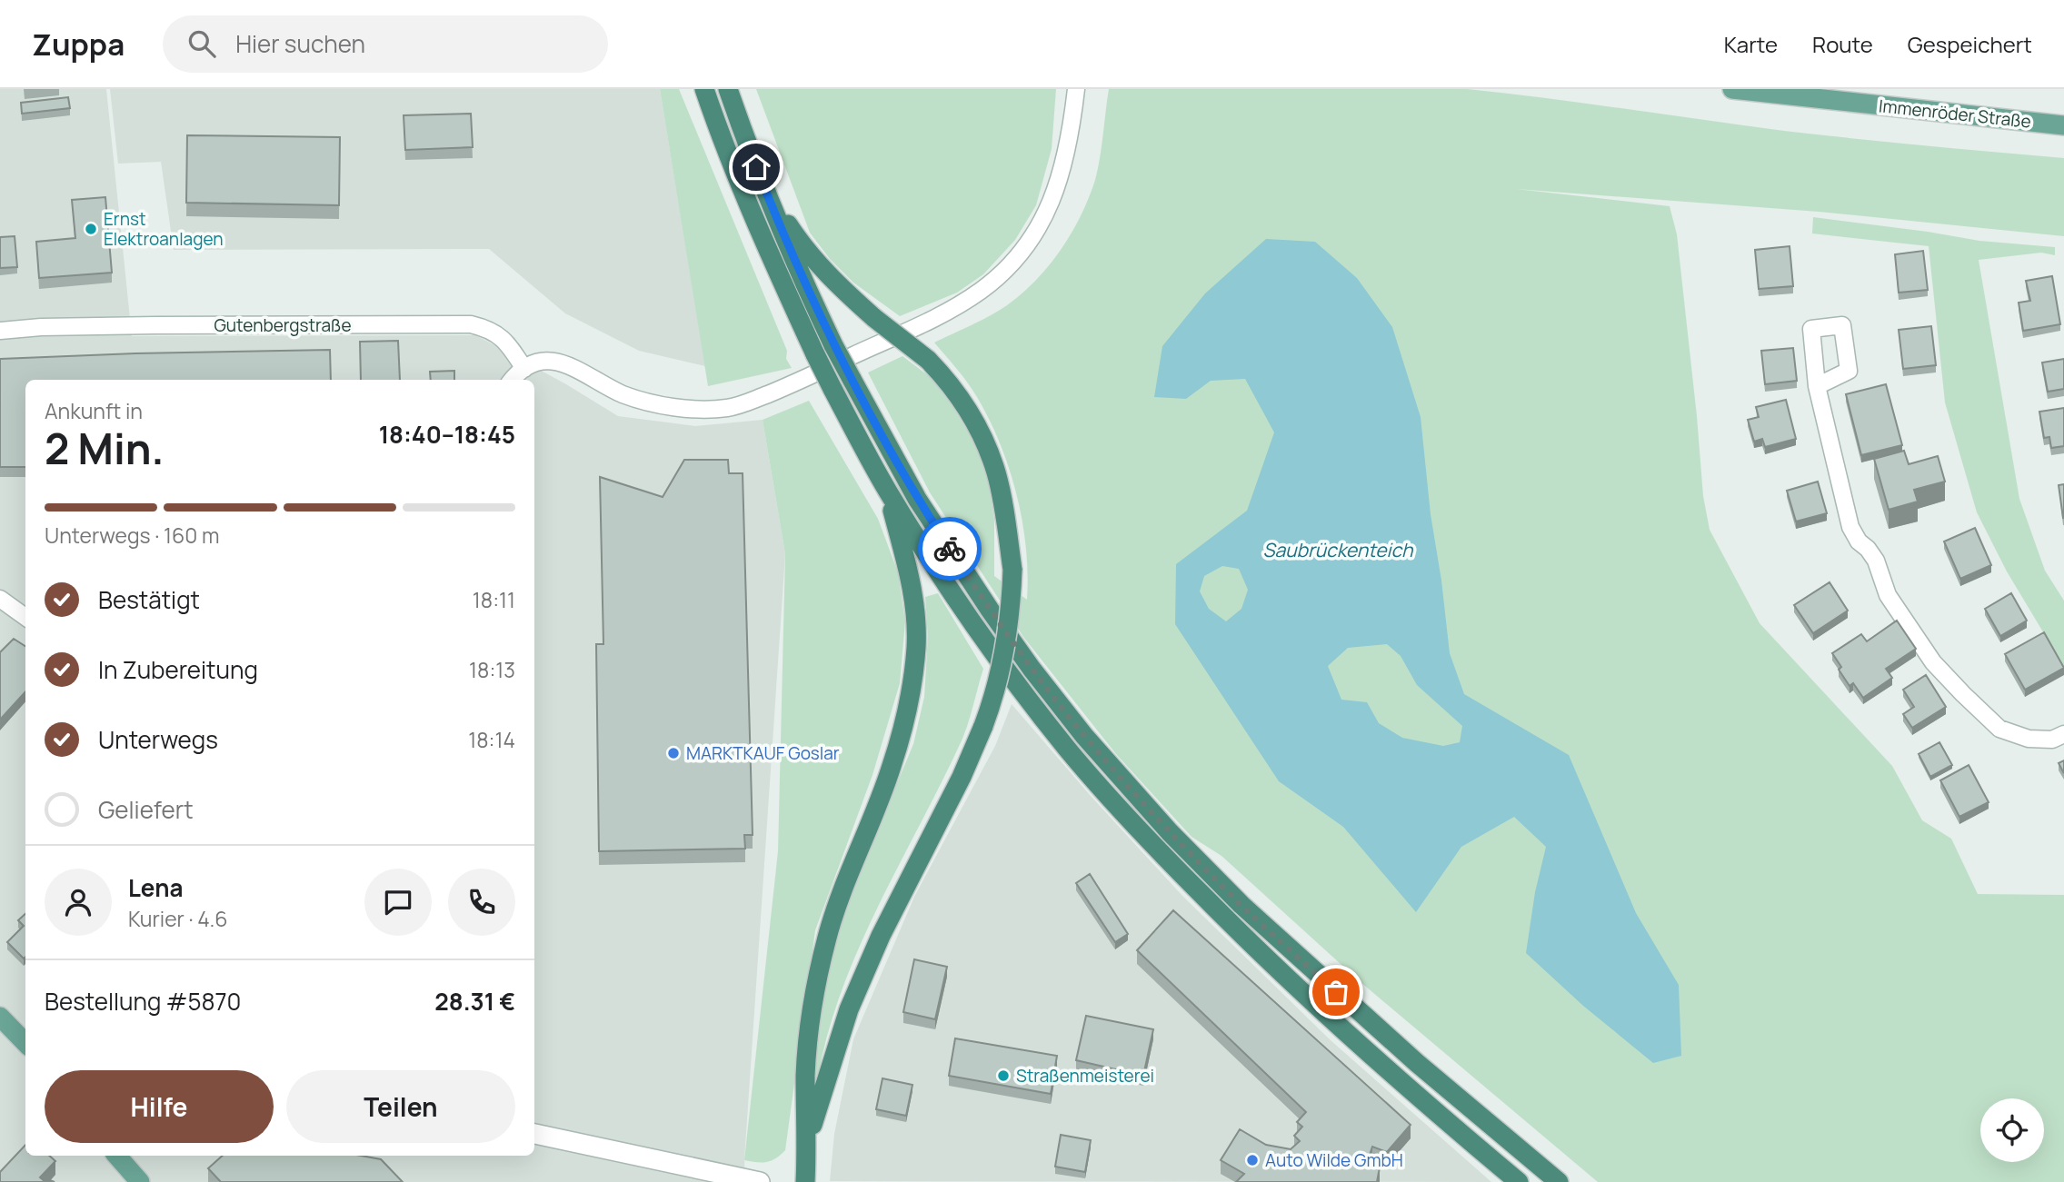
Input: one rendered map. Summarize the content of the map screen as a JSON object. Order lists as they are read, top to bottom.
{
  "streets": {
    "main road": ["Immenröder Straße"],
    "street": ["Gutenbergstraße"]
  },
  "water": ["Saubrückenteich"],
  "places": [
    "Ernst Elektroanlagen",
    "MARKTKAUF Goslar",
    "Straßenmeisterei",
    "Auto Wilde GmbH"
  ],
  "page": {
    "header": "Zuppa",
    "search": "Hier suchen",
    "nav": ["Karte", "Route", "Gespeichert"],
    "heading": ["2 Min.", "Ankunft in", "18:40–18:45"],
    "panel": [
      "Lena",
      "Kurier · 4.6",
      "Bestellung #5870",
      "28.31 €"
    ],
    "bar": "Unterwegs · 160 m",
    "list": [
      ["Bestätigt", "18:11"],
      ["In Zubereitung", "18:13"],
      ["Unterwegs", "18:14"],
      "Geliefert"
    ],
    "buttons": ["Hilfe", "Teilen"]
  }
}
